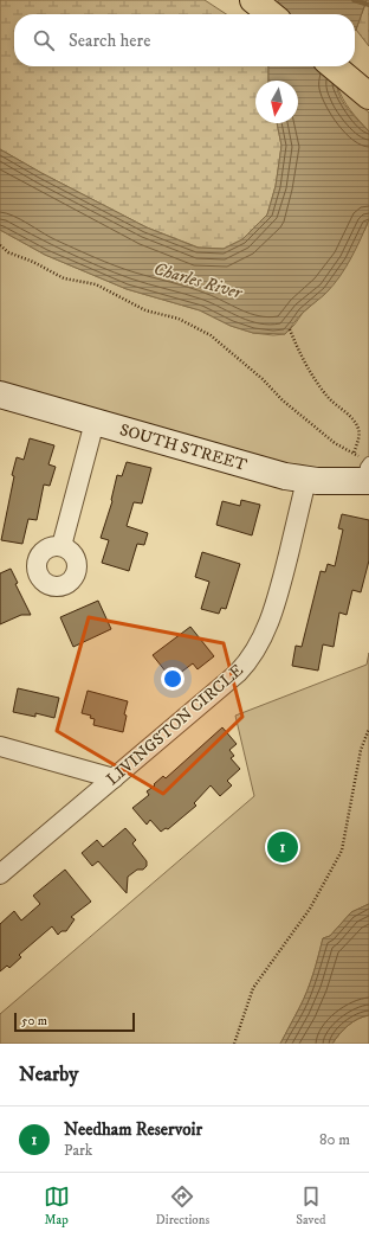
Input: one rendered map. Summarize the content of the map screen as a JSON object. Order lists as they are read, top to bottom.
{
  "streets": {
    "street": ["SOUTH STREET", "LIVINGSTON CIRCLE"]
  },
  "crossings": [
    ["SOUTH STREET", "LIVINGSTON CIRCLE"]
  ],
  "water": ["Charles River"],
  "scale_bar": "50 m",
  "north": "bottom",
  "page": {
    "search": "Search here",
    "pins": "1",
    "scale": "50 m",
    "heading": "Nearby",
    "list": [
      {
        "mark": "1",
        "name": "Needham Reservoir",
        "note": "Park",
        "value": "80 m"
      }
    ],
    "nav": ["Map", "Directions", "Saved"]
  }
}
